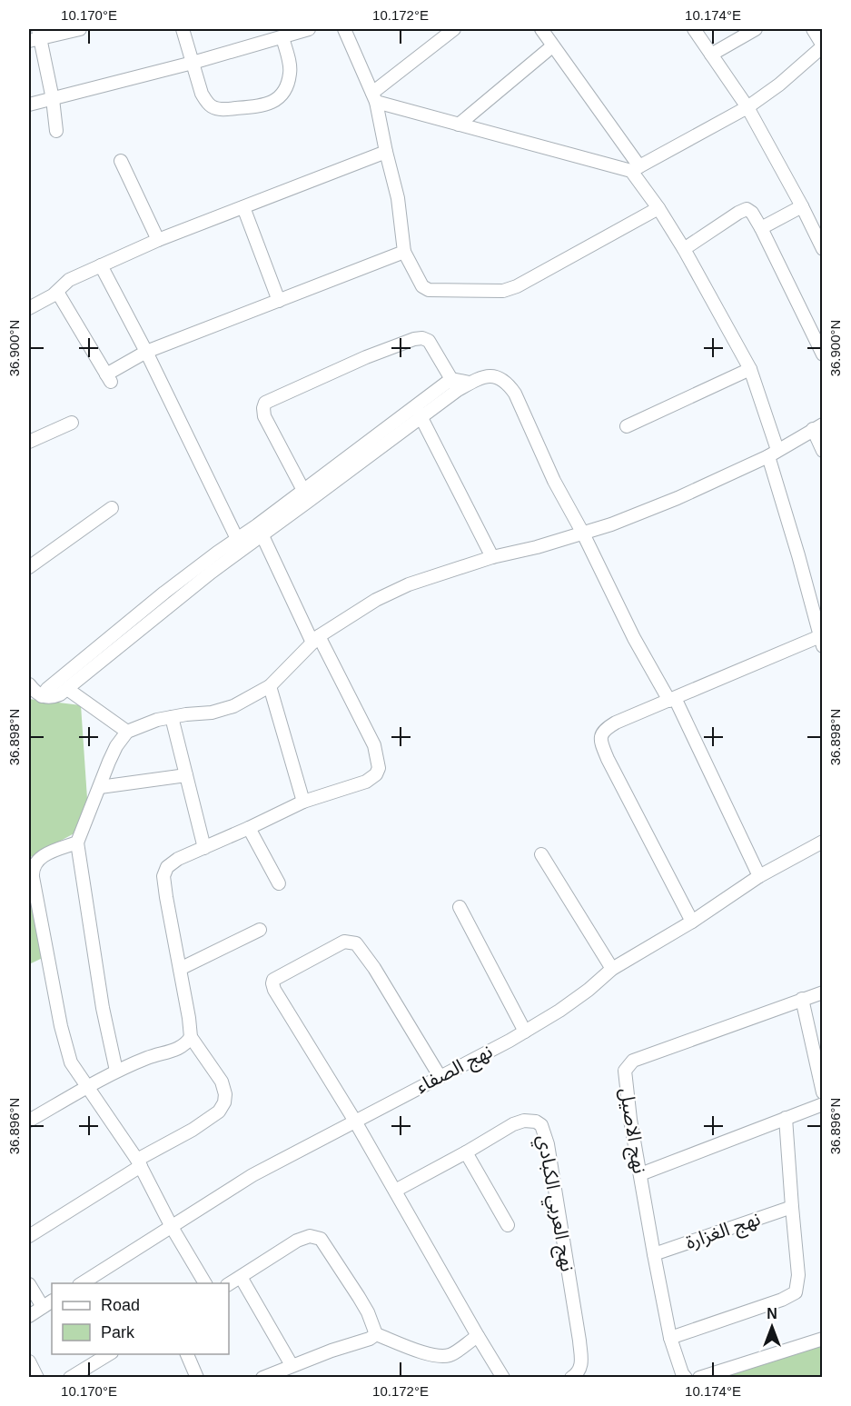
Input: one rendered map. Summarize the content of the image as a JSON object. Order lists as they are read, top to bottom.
{
  "streets": {
    "street": [
      "نهج الصفاء",
      "نهج الاصيل",
      "نهج العربي الكبادي",
      "نهج الغزارة"
    ]
  },
  "crossings": [
    ["نهج الاصيل", "نهج الغزارة"]
  ],
  "legend": ["Road", "Park"],
  "north": "top",
  "coordinates": [
    "10.170°E",
    "10.172°E",
    "10.174°E",
    "36.900°N",
    "36.898°N",
    "36.896°N"
  ]
}
